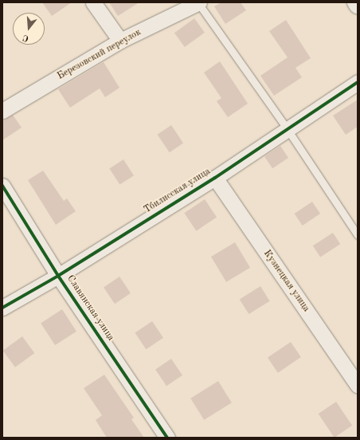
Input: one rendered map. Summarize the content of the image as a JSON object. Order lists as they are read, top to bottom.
{
  "streets": {
    "street": [
      "Березовский переулок",
      "Тбилисская улица",
      "Кузнецкая улица",
      "Славянская улица"
    ]
  },
  "crossings": [
    ["Тбилисская улица", "Кузнецкая улица"],
    ["Тбилисская улица", "Славянская улица"]
  ],
  "north": "bottom"
}
